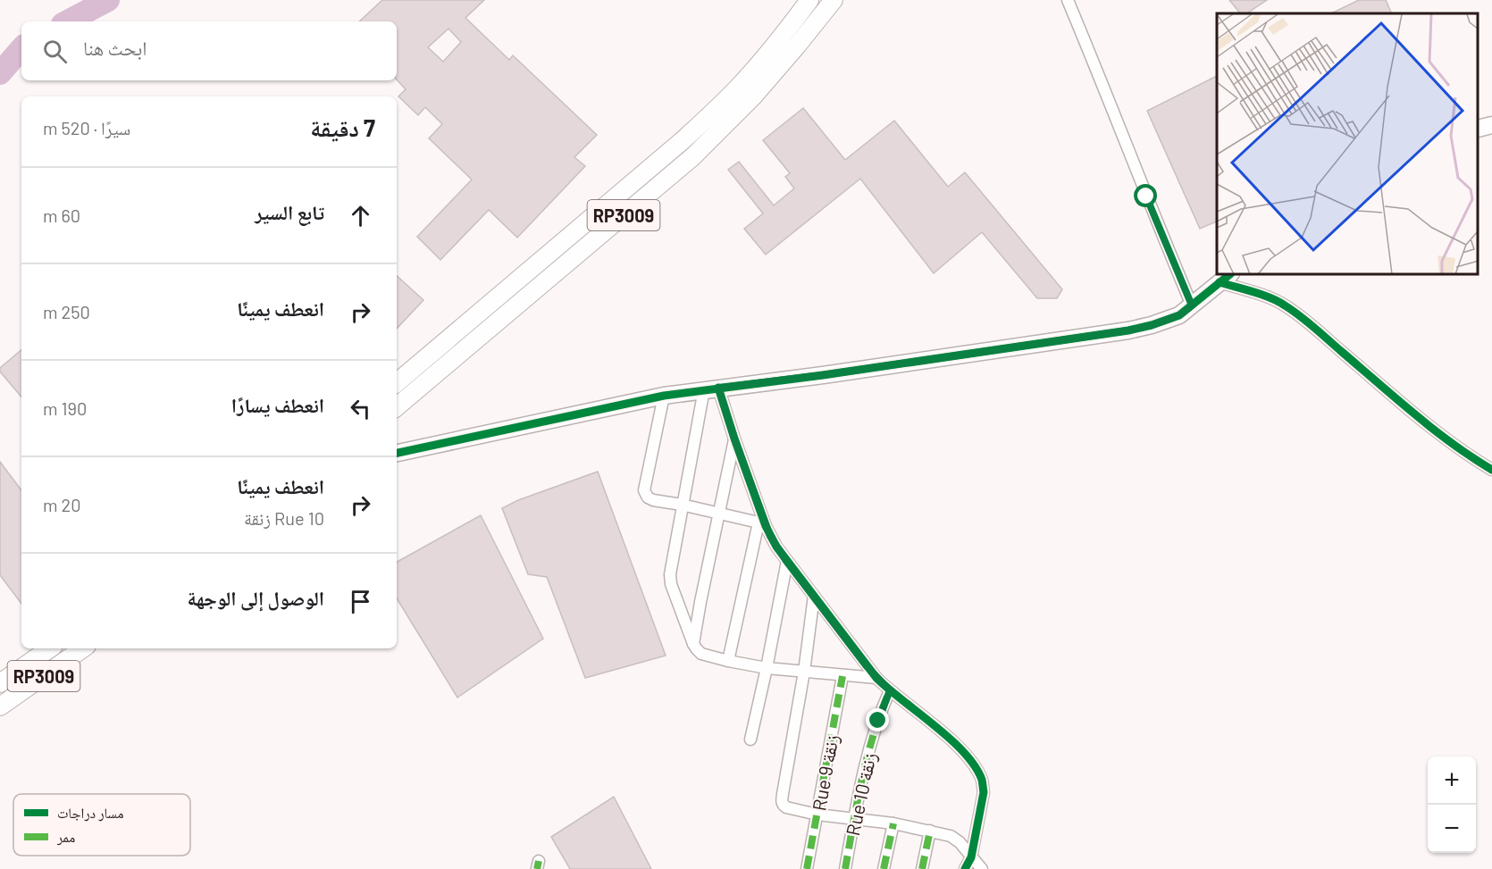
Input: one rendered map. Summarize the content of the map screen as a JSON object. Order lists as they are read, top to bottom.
{
  "streets": {
    "main road": ["RP3009"],
    "street": ["Rue 9 زنقة", "Rue 10 زنقة"]
  },
  "legend": ["مسار دراجات", "ممر"],
  "page": {
    "search": "ابحث هنا",
    "heading": ["7 دقيقة", "سيرًا · 520 m"],
    "list": [
      ["تابع السير", "60 m"],
      ["انعطف يمينًا", "250 m"],
      ["انعطف يسارًا", "190 m"],
      ["انعطف يمينًا", "Rue 10 زنقة", "20 m"],
      "الوصول إلى الوجهة"
    ],
    "map_buttons": ["+", "−"]
  }
}
